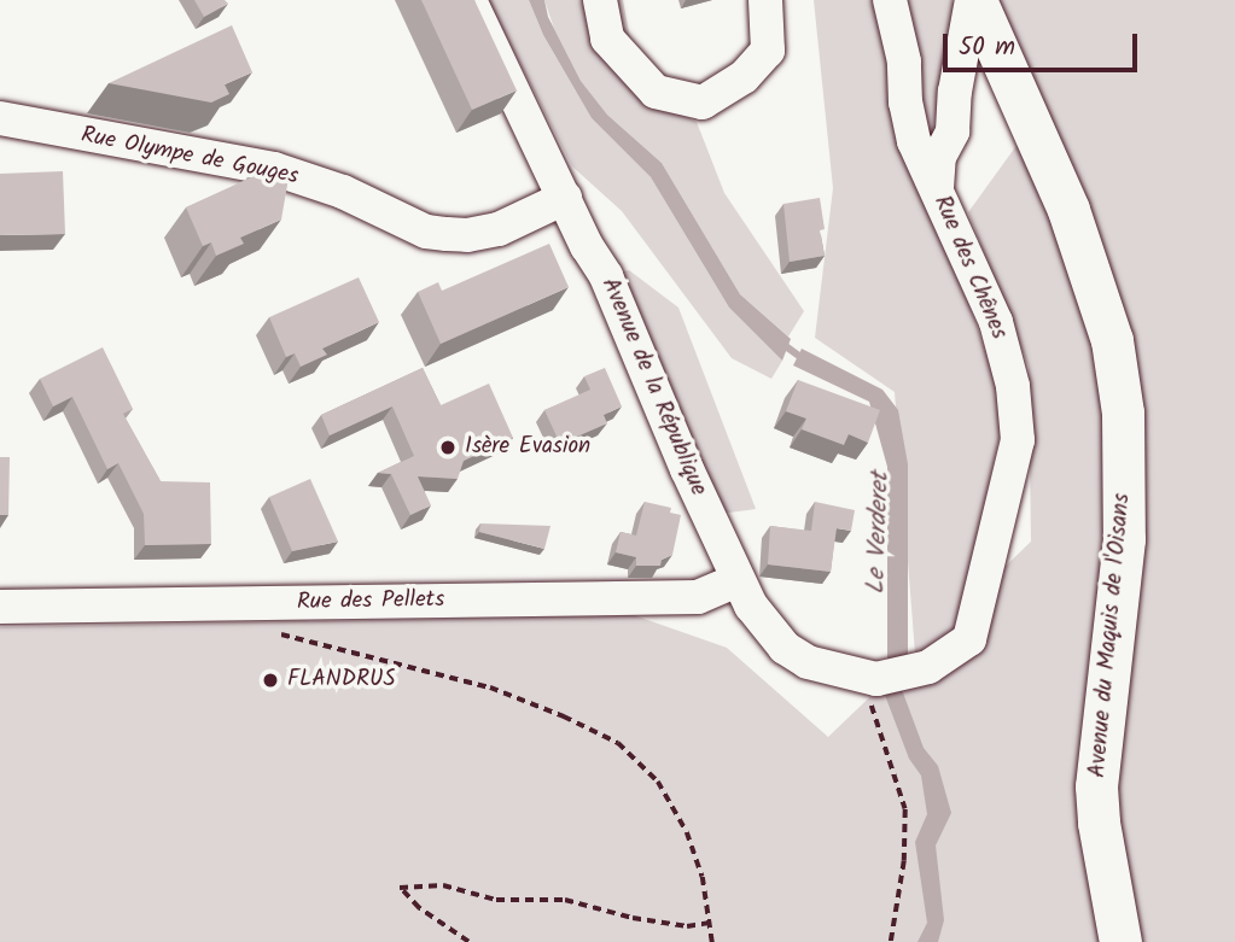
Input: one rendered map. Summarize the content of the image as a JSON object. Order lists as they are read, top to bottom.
{
  "streets": {
    "main road": ["Avenue du Maquis de l'Oisans"],
    "street": [
      "Rue Olympe de Gouges",
      "Rue des Chênes",
      "Avenue de la République",
      "Rue des Pellets"
    ]
  },
  "crossings": [
    ["Rue Olympe de Gouges", "Avenue de la République"],
    ["Rue des Chênes", "Avenue de la République"],
    ["Avenue de la République", "Rue des Pellets"]
  ],
  "water": ["Le Verderet"],
  "places": ["Isère Evasion", "FLANDRUS"],
  "scale_bar": "50 m"
}
